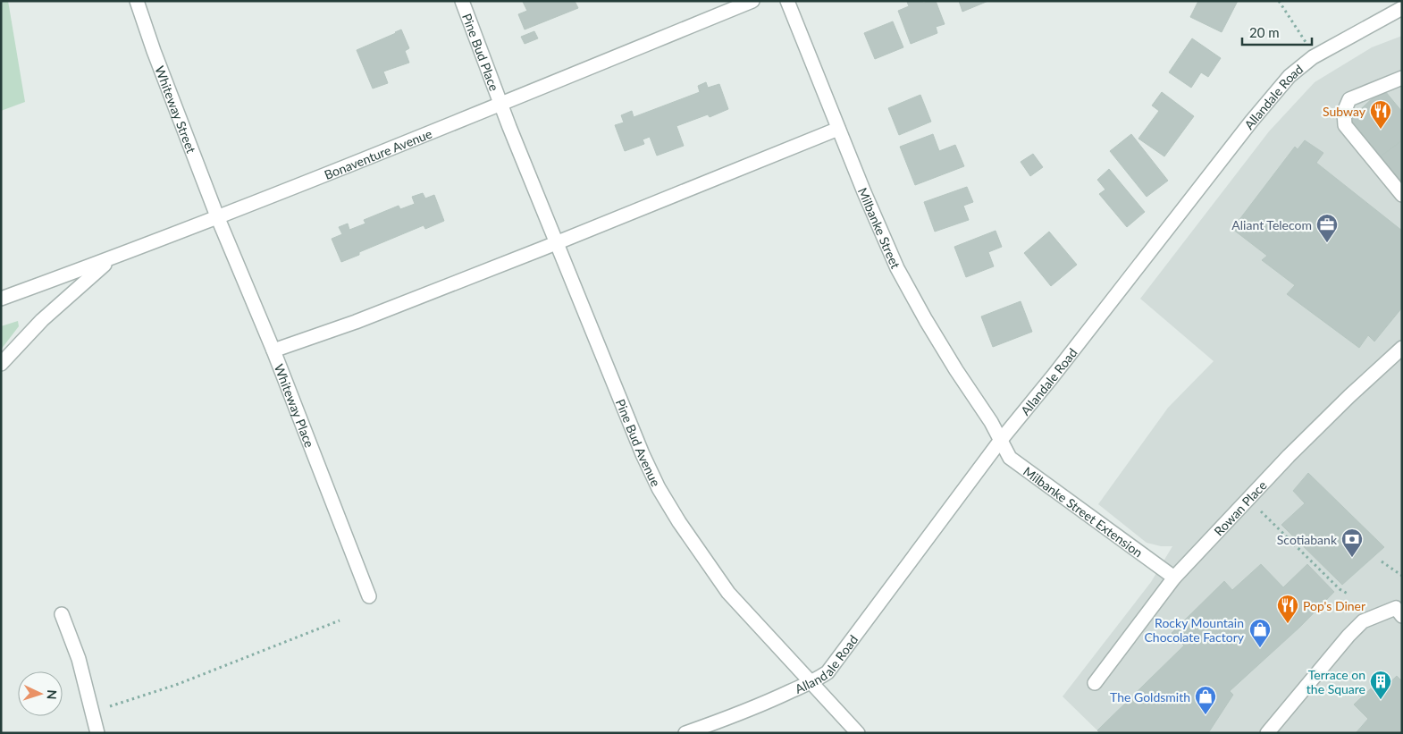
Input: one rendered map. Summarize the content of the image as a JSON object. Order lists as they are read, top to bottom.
{
  "streets": {
    "street": [
      "Pine Bud Place",
      "Allandale Road",
      "Whiteway Street",
      "Bonaventure Avenue",
      "Milbanke Street",
      "Whiteway Place",
      "Pine Bud Avenue",
      "Rowan Place",
      "Milbanke Street Extension"
    ]
  },
  "crossings": [
    ["Pine Bud Place", "Bonaventure Avenue"],
    ["Pine Bud Place", "Pine Bud Avenue"],
    ["Allandale Road", "Milbanke Street"],
    ["Allandale Road", "Pine Bud Avenue"],
    ["Allandale Road", "Milbanke Street Extension"],
    ["Whiteway Street", "Bonaventure Avenue"],
    ["Whiteway Street", "Whiteway Place"],
    ["Bonaventure Avenue", "Whiteway Place"],
    ["Bonaventure Avenue", "Pine Bud Avenue"],
    ["Milbanke Street", "Milbanke Street Extension"],
    ["Rowan Place", "Milbanke Street Extension"]
  ],
  "places": {
    "restaurant": ["Subway", "Pop's Diner"],
    "office": ["Aliant Telecom"],
    "bank": ["Scotiabank"],
    "shop": ["Rocky Mountain Chocolate Factory", "The Goldsmith"],
    "building": ["Terrace on the Square"]
  },
  "scale_bar": "20 m",
  "north": "right"
}
